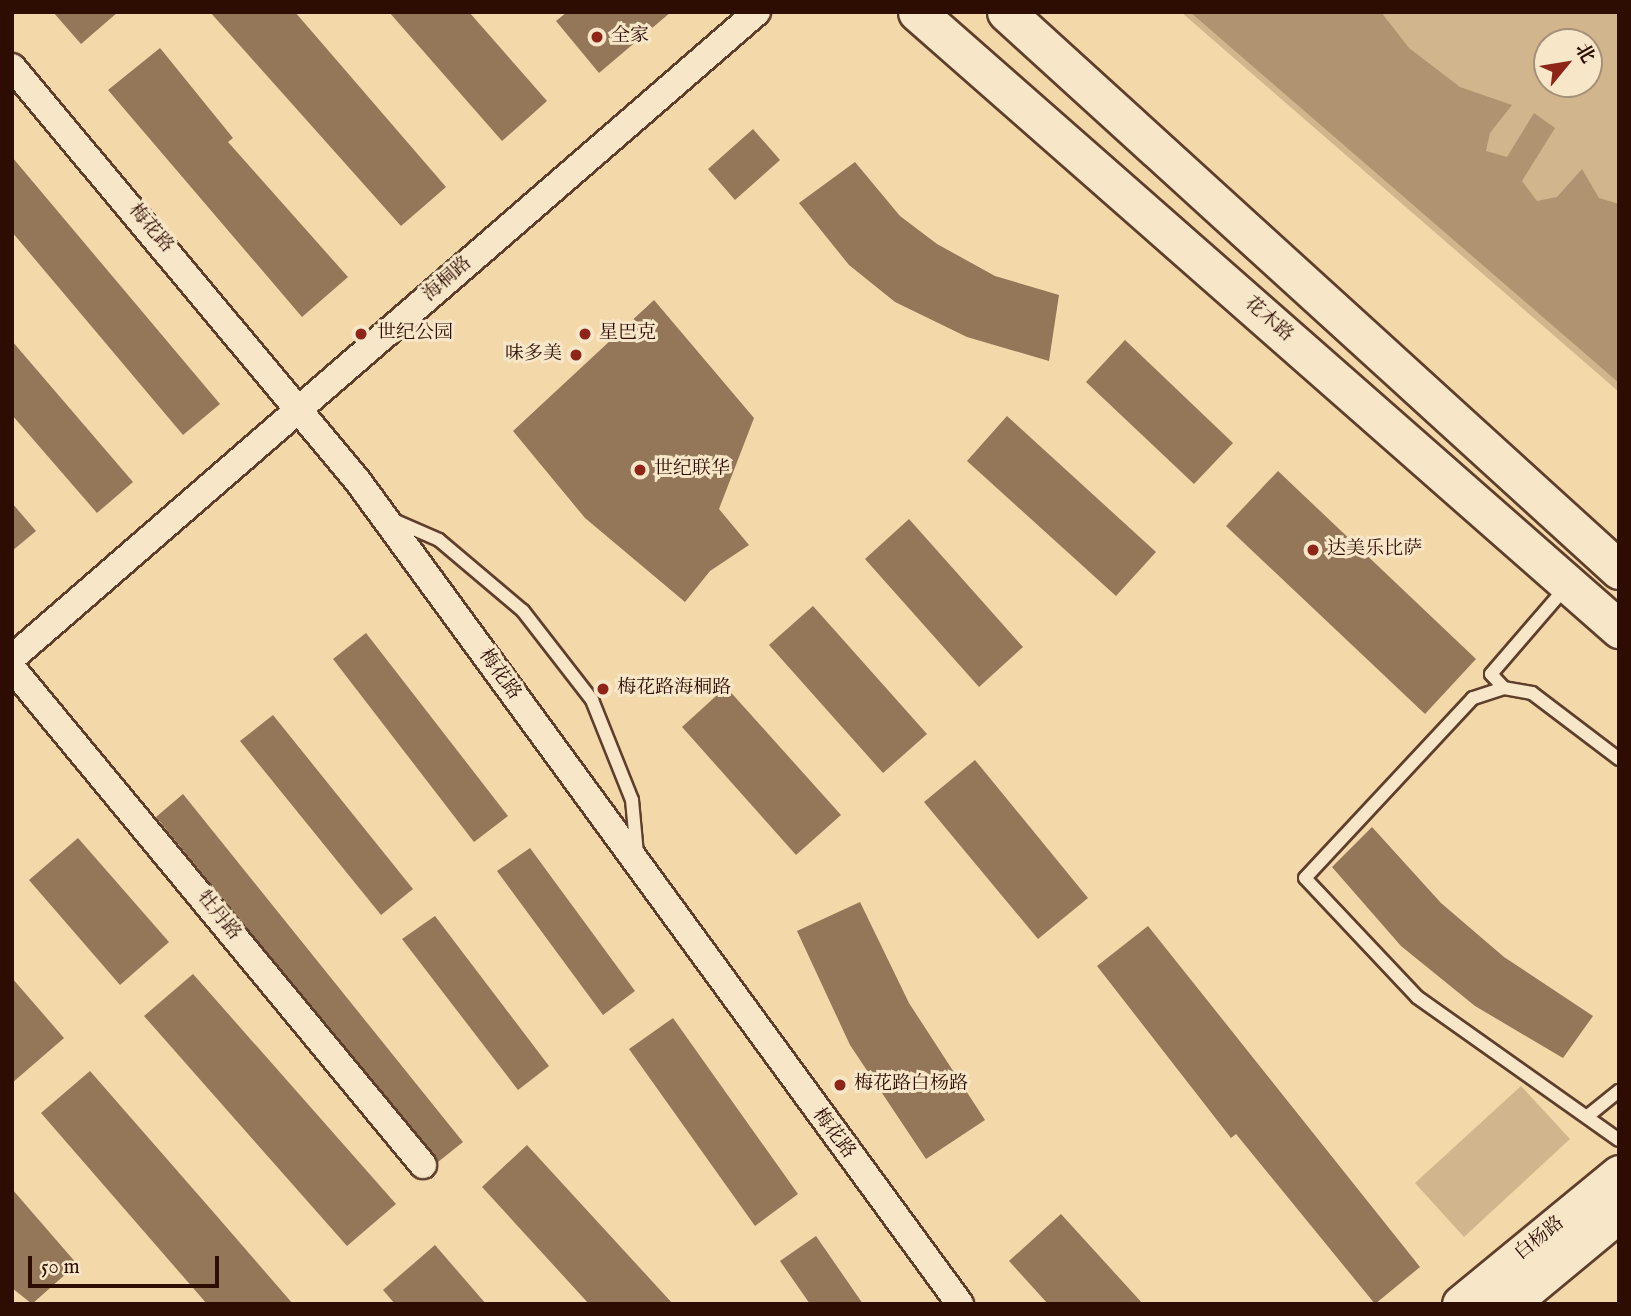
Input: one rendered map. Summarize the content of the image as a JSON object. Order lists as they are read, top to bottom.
{
  "streets": {
    "main road": ["花木路", "白杨路"],
    "street": ["梅花路", "海桐路", "牡丹路"]
  },
  "crossings": [
    ["梅花路", "海桐路"]
  ],
  "places": [
    "全家",
    "世纪公园",
    "星巴克",
    "味多美",
    "世纪联华",
    "达美乐比萨",
    "梅花路海桐路",
    "梅花路白杨路"
  ],
  "scale_bar": "50 m",
  "north": "top right"
}
